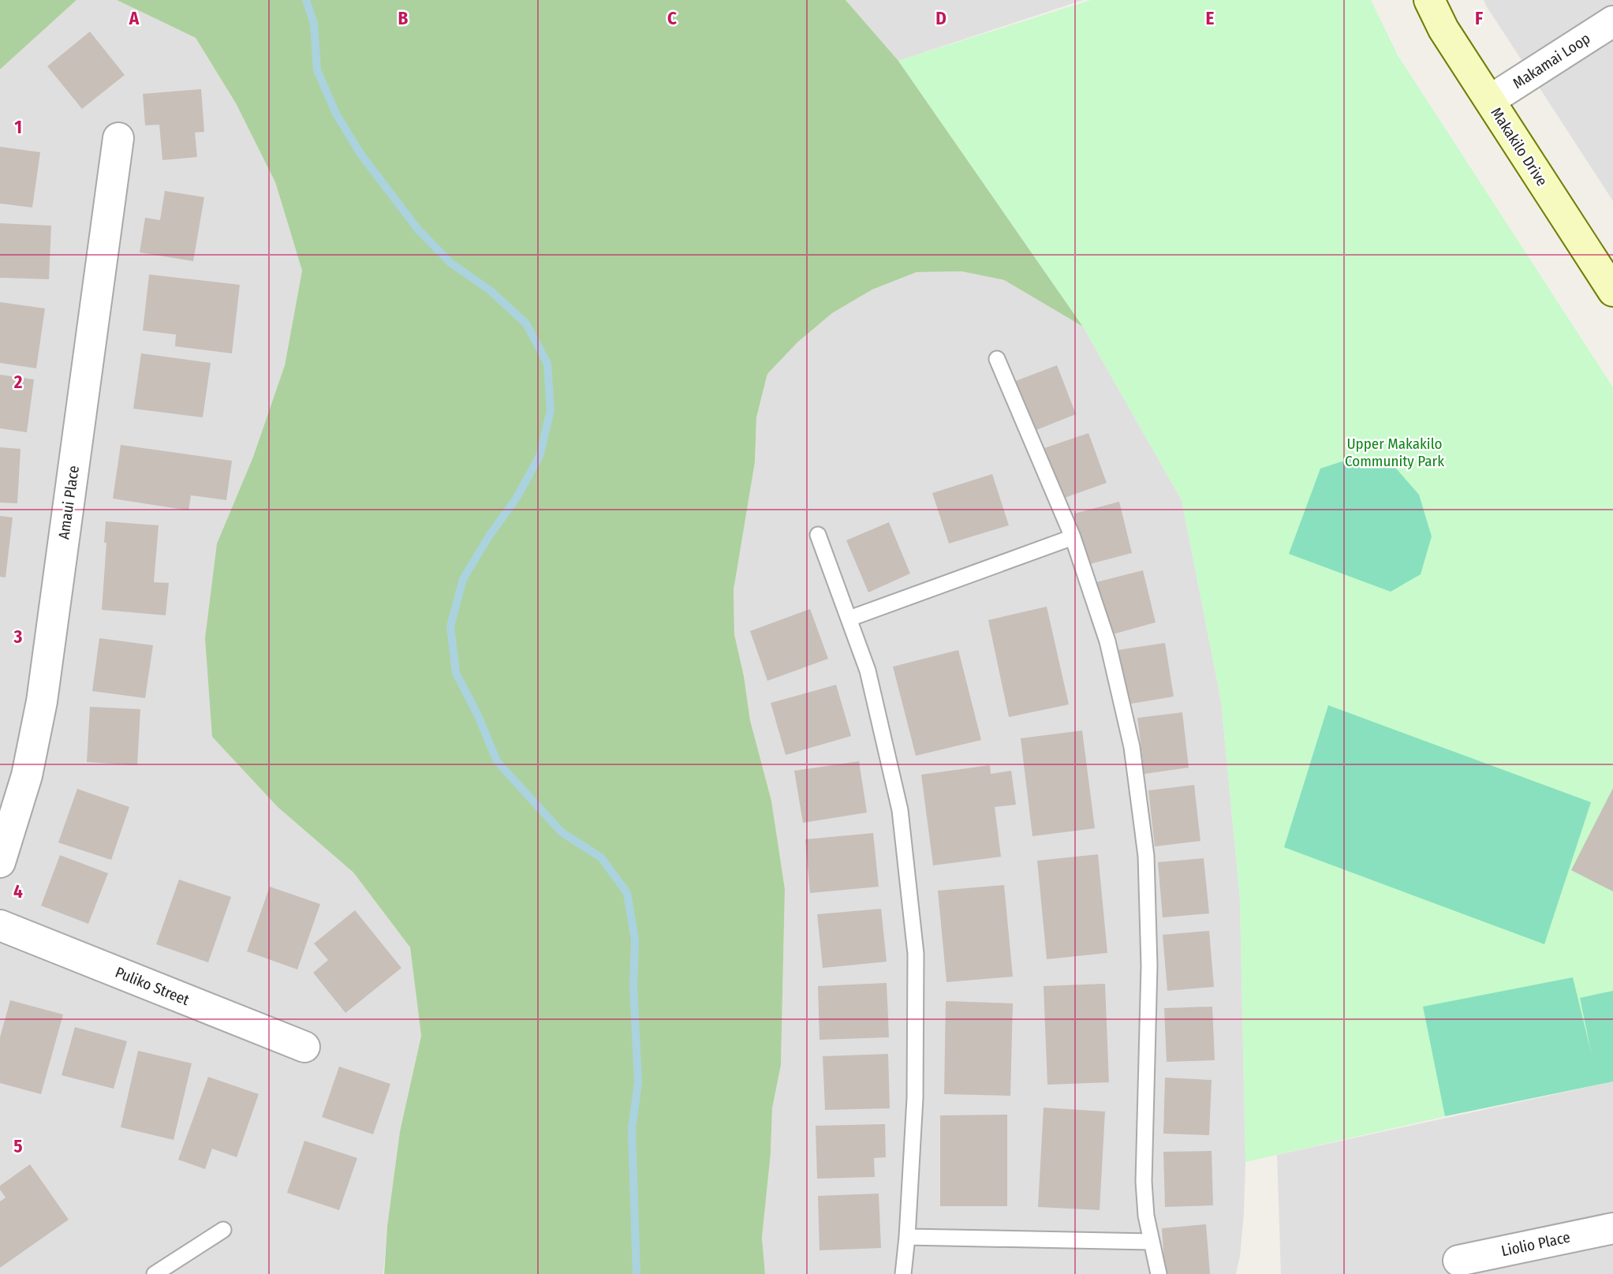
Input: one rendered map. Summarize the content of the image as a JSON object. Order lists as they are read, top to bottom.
{
  "streets": {
    "main road": ["Makakilo Drive"],
    "street": [
      "Makamai Loop",
      "Amaui Place",
      "Puliko Street",
      "Liolio Place"
    ]
  },
  "crossings": [
    ["Makamai Loop", "Makakilo Drive"]
  ],
  "parks": ["Upper Makakilo Community Park"],
  "grid": {
    "columns": [
      "A",
      "B",
      "C",
      "D",
      "E",
      "F"
    ],
    "rows": [
      "1",
      "2",
      "3",
      "4",
      "5"
    ]
  }
}
